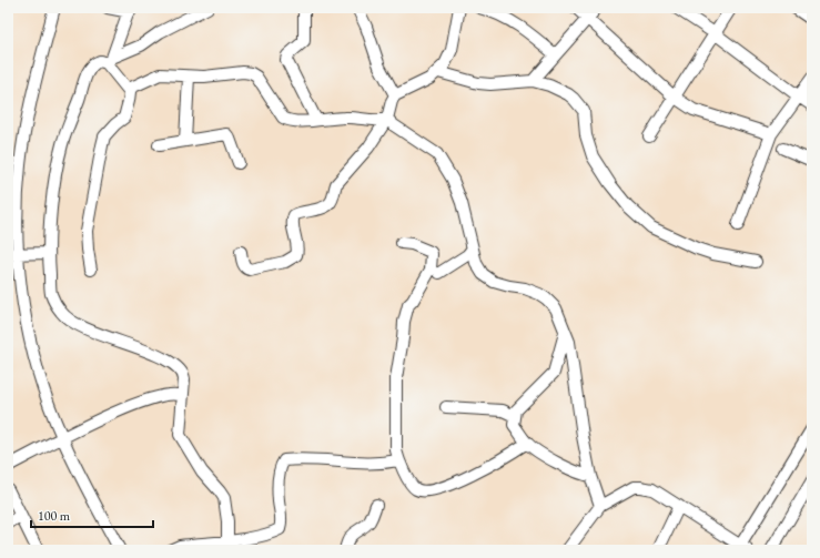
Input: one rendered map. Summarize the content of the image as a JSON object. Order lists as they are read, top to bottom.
{
  "scale_bar": "100 m"
}
